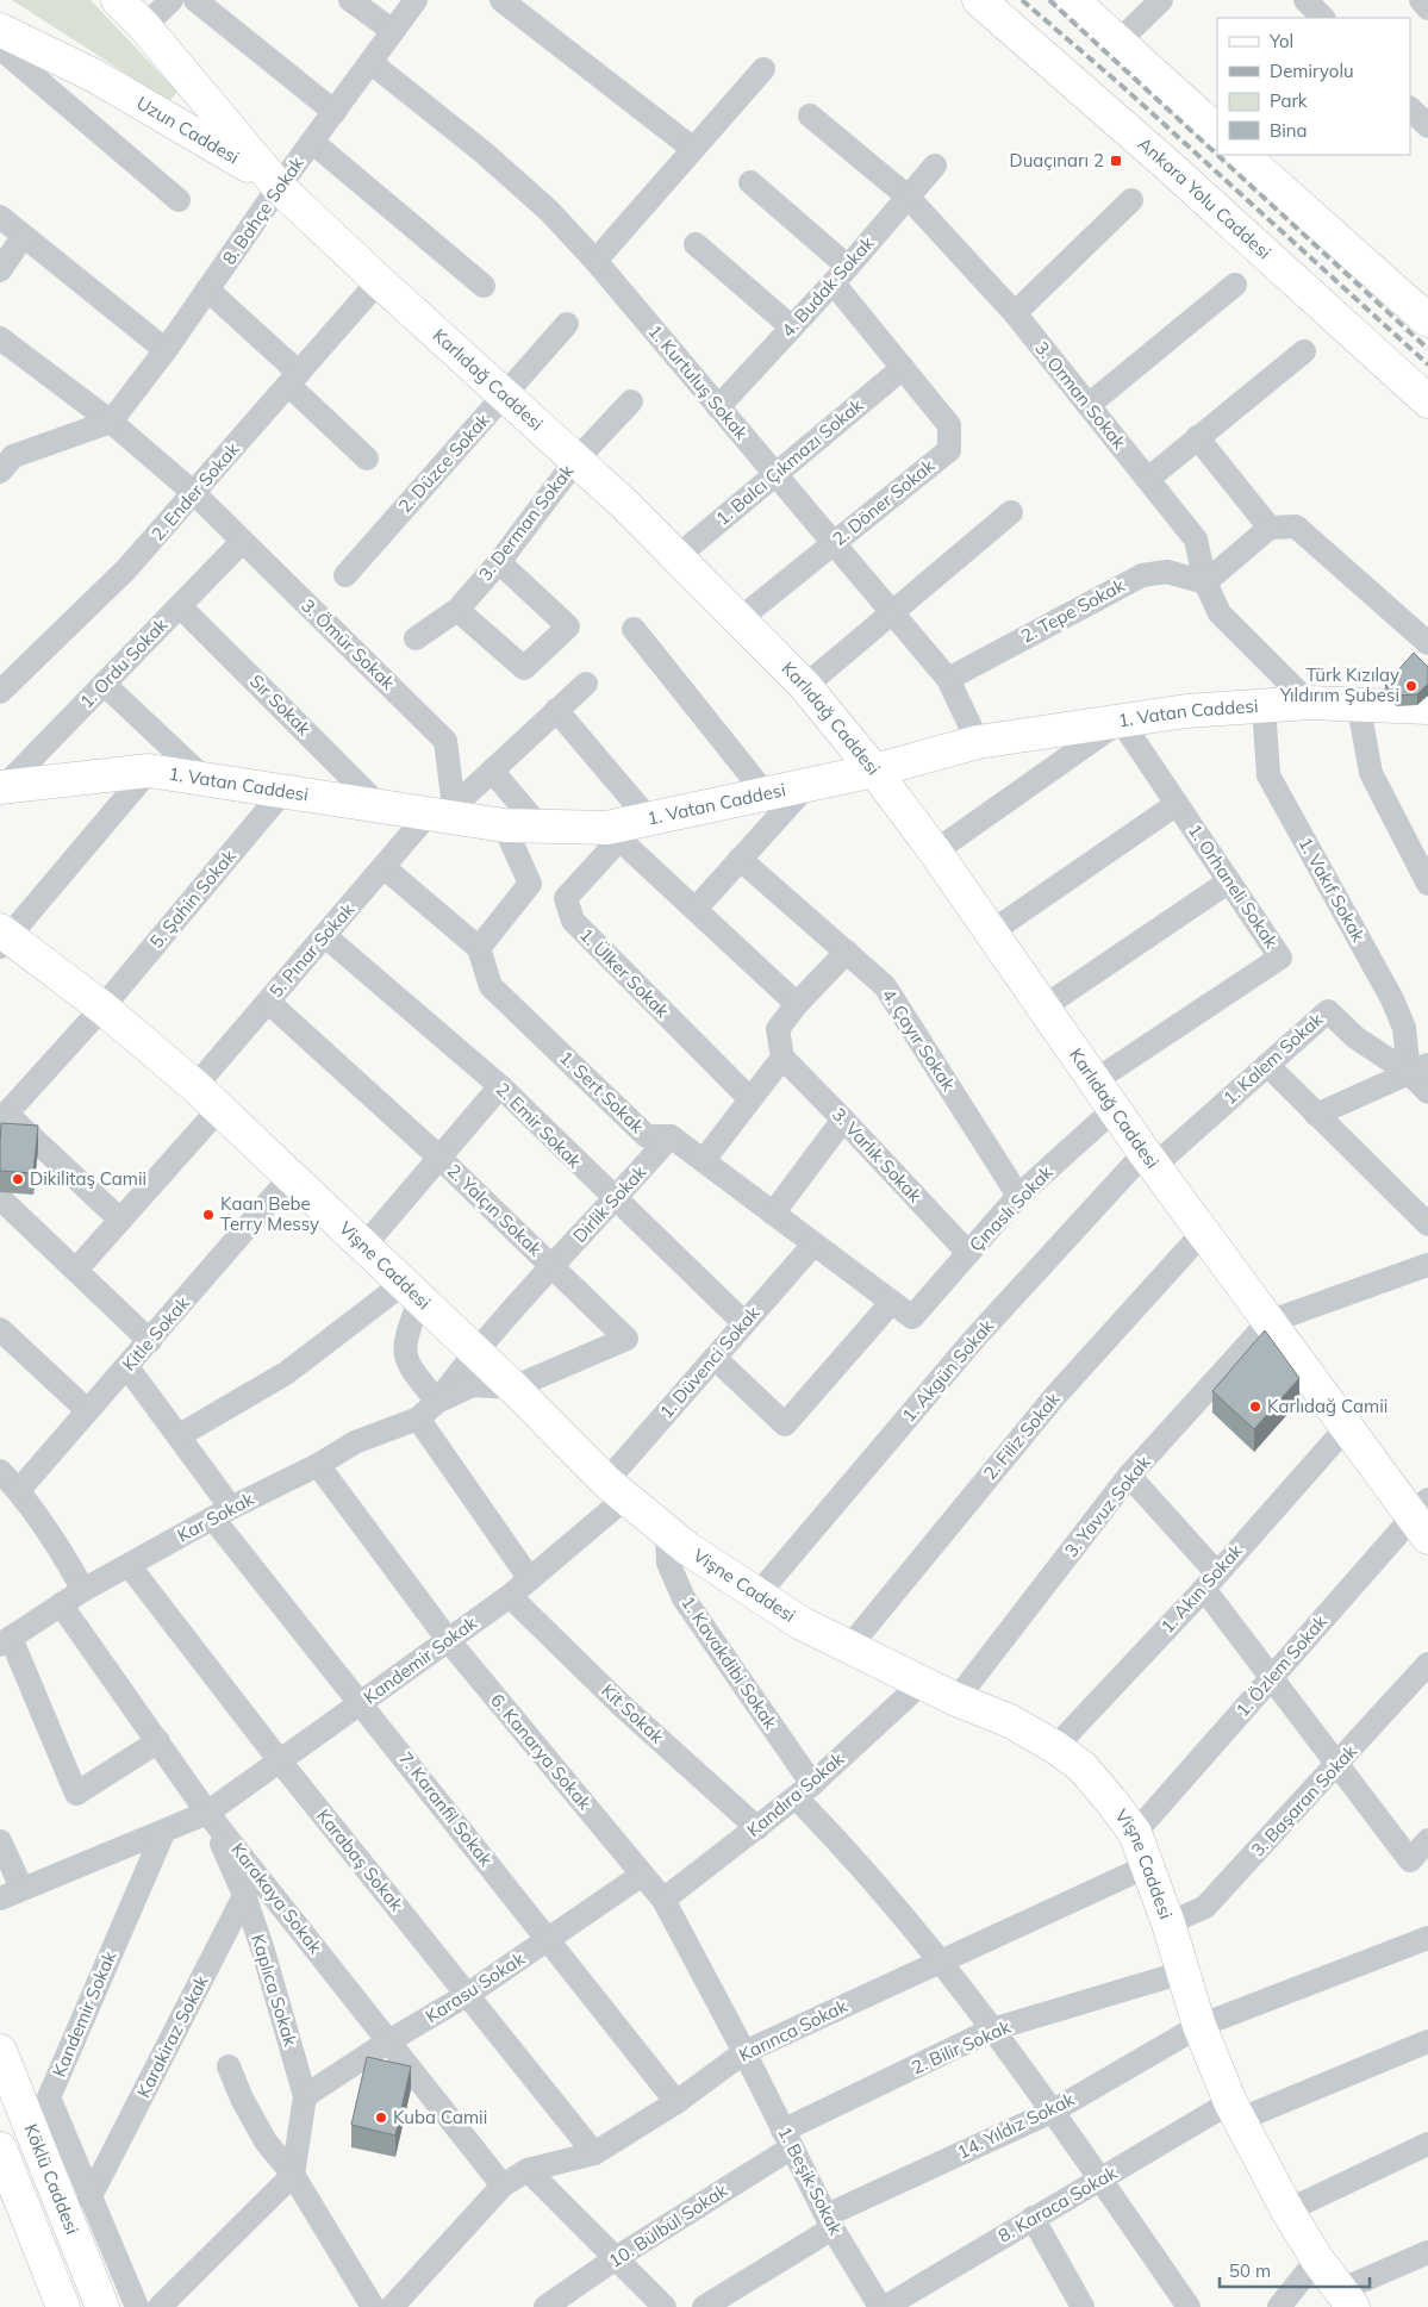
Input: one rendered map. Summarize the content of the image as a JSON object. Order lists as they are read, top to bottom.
{
  "streets": {
    "main road": [
      "Uzun Caddesi",
      "Ankara Yolu Caddesi",
      "Karlıdağ Caddesi",
      "1. Vatan Caddesi",
      "Vişne Caddesi",
      "Köklü Caddesi"
    ],
    "street": [
      "8. Bahçe Sokak",
      "4. Budak Sokak",
      "1. Kurtuluş Sokak",
      "3. Orman Sokak",
      "1. Balcı Çıkmazı Sokak",
      "2. Düzce Sokak",
      "2. Ender Sokak",
      "2. Döner Sokak",
      "3. Derman Sokak",
      "2. Tepe Sokak",
      "3. Ömür Sokak",
      "1. Ordu Sokak",
      "Sır Sokak",
      "1. Orhaneli Sokak",
      "1. Vakıf Sokak",
      "5. Şahin Sokak",
      "5. Pınar Sokak",
      "1. Ülker Sokak",
      "4. Çayır Sokak",
      "1. Kalem Sokak",
      "1. Sert Sokak",
      "2. Emir Sokak",
      "3. Varlık Sokak",
      "Dirlik Sokak",
      "Çınaslı Sokak",
      "2. Yalçın Sokak",
      "Kitle Sokak",
      "1. Düvenci Sokak",
      "1. Akgün Sokak",
      "2. Filiz Sokak",
      "3. Yavuz Sokak",
      "Kar Sokak",
      "1. Akın Sokak",
      "Kandemir Sokak",
      "1. Kavakdibi Sokak",
      "1. Özlem Sokak",
      "Kit Sokak",
      "6. Kanarya Sokak",
      "Kandıra Sokak",
      "3. Başaran Sokak",
      "7. Karanfil Sokak",
      "Karabaş Sokak",
      "Karakaya Sokak",
      "Karasu Sokak",
      "Kaplıca Sokak",
      "Karınca Sokak",
      "Karakiraz Sokak",
      "2. Bilir Sokak",
      "14. Yıldız Sokak",
      "1. Beşik Sokak",
      "8. Karaca Sokak",
      "10. Bülbül Sokak"
    ]
  },
  "crossings": [
    ["Uzun Caddesi", "8. Bahçe Sokak"],
    ["Uzun Caddesi", "Karlıdağ Caddesi"],
    ["8. Bahçe Sokak", "Karlıdağ Caddesi"],
    ["8. Bahçe Sokak", "1. Kurtuluş Sokak"],
    ["8. Bahçe Sokak", "3. Ömür Sokak"],
    ["4. Budak Sokak", "1. Kurtuluş Sokak"],
    ["4. Budak Sokak", "3. Orman Sokak"],
    ["4. Budak Sokak", "2. Döner Sokak"],
    ["Karlıdağ Caddesi", "1. Balcı Çıkmazı Sokak"],
    ["Karlıdağ Caddesi", "2. Düzce Sokak"],
    ["Karlıdağ Caddesi", "2. Ender Sokak"],
    ["Karlıdağ Caddesi", "2. Döner Sokak"],
    ["Karlıdağ Caddesi", "3. Derman Sokak"],
    ["Karlıdağ Caddesi", "1. Vatan Caddesi"],
    ["Karlıdağ Caddesi", "1. Orhaneli Sokak"],
    ["Karlıdağ Caddesi", "1. Kalem Sokak"],
    ["Karlıdağ Caddesi", "Çınaslı Sokak"],
    ["Karlıdağ Caddesi", "1. Akgün Sokak"],
    ["Karlıdağ Caddesi", "2. Filiz Sokak"],
    ["Karlıdağ Caddesi", "3. Yavuz Sokak"],
    ["Karlıdağ Caddesi", "1. Akın Sokak"],
    ["Karlıdağ Caddesi", "1. Özlem Sokak"],
    ["1. Kurtuluş Sokak", "1. Balcı Çıkmazı Sokak"],
    ["1. Kurtuluş Sokak", "2. Döner Sokak"],
    ["1. Kurtuluş Sokak", "2. Tepe Sokak"],
    ["1. Kurtuluş Sokak", "1. Vatan Caddesi"],
    ["3. Orman Sokak", "2. Tepe Sokak"],
    ["3. Orman Sokak", "1. Vatan Caddesi"],
    ["1. Balcı Çıkmazı Sokak", "2. Döner Sokak"],
    ["2. Ender Sokak", "3. Ömür Sokak"],
    ["3. Ömür Sokak", "1. Ordu Sokak"],
    ["3. Ömür Sokak", "1. Vatan Caddesi"],
    ["3. Ömür Sokak", "5. Pınar Sokak"],
    ["1. Ordu Sokak", "Sır Sokak"],
    ["1. Ordu Sokak", "1. Vatan Caddesi"],
    ["Sır Sokak", "1. Vatan Caddesi"],
    ["1. Vatan Caddesi", "1. Orhaneli Sokak"],
    ["1. Vatan Caddesi", "1. Vakıf Sokak"],
    ["1. Vatan Caddesi", "5. Şahin Sokak"],
    ["1. Vatan Caddesi", "5. Pınar Sokak"],
    ["1. Vatan Caddesi", "1. Ülker Sokak"],
    ["1. Vakıf Sokak", "1. Kalem Sokak"],
    ["5. Şahin Sokak", "Vişne Caddesi"],
    ["5. Pınar Sokak", "2. Emir Sokak"],
    ["5. Pınar Sokak", "2. Yalçın Sokak"],
    ["5. Pınar Sokak", "Vişne Caddesi"],
    ["4. Çayır Sokak", "Çınaslı Sokak"],
    ["1. Kalem Sokak", "1. Akgün Sokak"],
    ["1. Sert Sokak", "Dirlik Sokak"],
    ["1. Sert Sokak", "Çınaslı Sokak"],
    ["1. Sert Sokak", "1. Düvenci Sokak"],
    ["2. Emir Sokak", "Dirlik Sokak"],
    ["2. Emir Sokak", "1. Düvenci Sokak"],
    ["3. Varlık Sokak", "Çınaslı Sokak"],
    ["Dirlik Sokak", "2. Yalçın Sokak"],
    ["Dirlik Sokak", "Vişne Caddesi"],
    ["Dirlik Sokak", "Kar Sokak"],
    ["2. Yalçın Sokak", "Vişne Caddesi"],
    ["2. Yalçın Sokak", "Kar Sokak"],
    ["Vişne Caddesi", "Kitle Sokak"],
    ["Vişne Caddesi", "1. Düvenci Sokak"],
    ["Vişne Caddesi", "1. Akgün Sokak"],
    ["Vişne Caddesi", "2. Filiz Sokak"],
    ["Vişne Caddesi", "3. Yavuz Sokak"],
    ["Vişne Caddesi", "Kar Sokak"],
    ["Vişne Caddesi", "1. Akın Sokak"],
    ["Vişne Caddesi", "Kandemir Sokak"],
    ["Vişne Caddesi", "1. Kavakdibi Sokak"],
    ["Vişne Caddesi", "1. Özlem Sokak"],
    ["Vişne Caddesi", "Kandıra Sokak"],
    ["Vişne Caddesi", "3. Başaran Sokak"],
    ["Vişne Caddesi", "Karınca Sokak"],
    ["Vişne Caddesi", "2. Bilir Sokak"],
    ["Vişne Caddesi", "14. Yıldız Sokak"],
    ["Vişne Caddesi", "8. Karaca Sokak"],
    ["Kitle Sokak", "7. Karanfil Sokak"],
    ["1. Düvenci Sokak", "Kandemir Sokak"],
    ["Kar Sokak", "6. Kanarya Sokak"],
    ["Kar Sokak", "7. Karanfil Sokak"],
    ["Kar Sokak", "Karabaş Sokak"],
    ["Kar Sokak", "Karakaya Sokak"],
    ["Kandemir Sokak", "Kit Sokak"],
    ["Kandemir Sokak", "6. Kanarya Sokak"],
    ["Kandemir Sokak", "7. Karanfil Sokak"],
    ["Kandemir Sokak", "Karabaş Sokak"],
    ["Kandemir Sokak", "Karakaya Sokak"],
    ["Kandemir Sokak", "Kaplıca Sokak"],
    ["Kandemir Sokak", "Karakiraz Sokak"],
    ["1. Kavakdibi Sokak", "Kandıra Sokak"],
    ["1. Kavakdibi Sokak", "Karınca Sokak"],
    ["1. Kavakdibi Sokak", "2. Bilir Sokak"],
    ["1. Kavakdibi Sokak", "14. Yıldız Sokak"],
    ["1. Kavakdibi Sokak", "8. Karaca Sokak"],
    ["Kit Sokak", "Kandıra Sokak"],
    ["6. Kanarya Sokak", "Kandıra Sokak"],
    ["6. Kanarya Sokak", "Karasu Sokak"],
    ["6. Kanarya Sokak", "Karınca Sokak"],
    ["6. Kanarya Sokak", "1. Beşik Sokak"],
    ["7. Karanfil Sokak", "Karasu Sokak"],
    ["7. Karanfil Sokak", "Karınca Sokak"],
    ["Karabaş Sokak", "Karasu Sokak"],
    ["Karabaş Sokak", "Karınca Sokak"],
    ["Karakaya Sokak", "Karasu Sokak"],
    ["Karakaya Sokak", "Kaplıca Sokak"],
    ["Karakaya Sokak", "Karınca Sokak"],
    ["Karakaya Sokak", "Karakiraz Sokak"],
    ["Karasu Sokak", "Kaplıca Sokak"],
    ["Kaplıca Sokak", "Karakiraz Sokak"],
    ["Karınca Sokak", "1. Beşik Sokak"],
    ["2. Bilir Sokak", "1. Beşik Sokak"],
    ["2. Bilir Sokak", "10. Bülbül Sokak"],
    ["14. Yıldız Sokak", "1. Beşik Sokak"],
    ["1. Beşik Sokak", "8. Karaca Sokak"],
    ["1. Beşik Sokak", "10. Bülbül Sokak"]
  ],
  "places": {
    "transit": ["Duaçınarı 2"],
    "other": [
      "Türk Kızılay Yıldırım Şubesi",
      "Dikilitaş Camii",
      "Kaan Bebe Terry Messy",
      "Karlıdağ Camii",
      "Kuba Camii"
    ]
  },
  "legend": [
    "Yol",
    "Demiryolu",
    "Park",
    "Bina"
  ],
  "scale_bar": "50 m"
}
